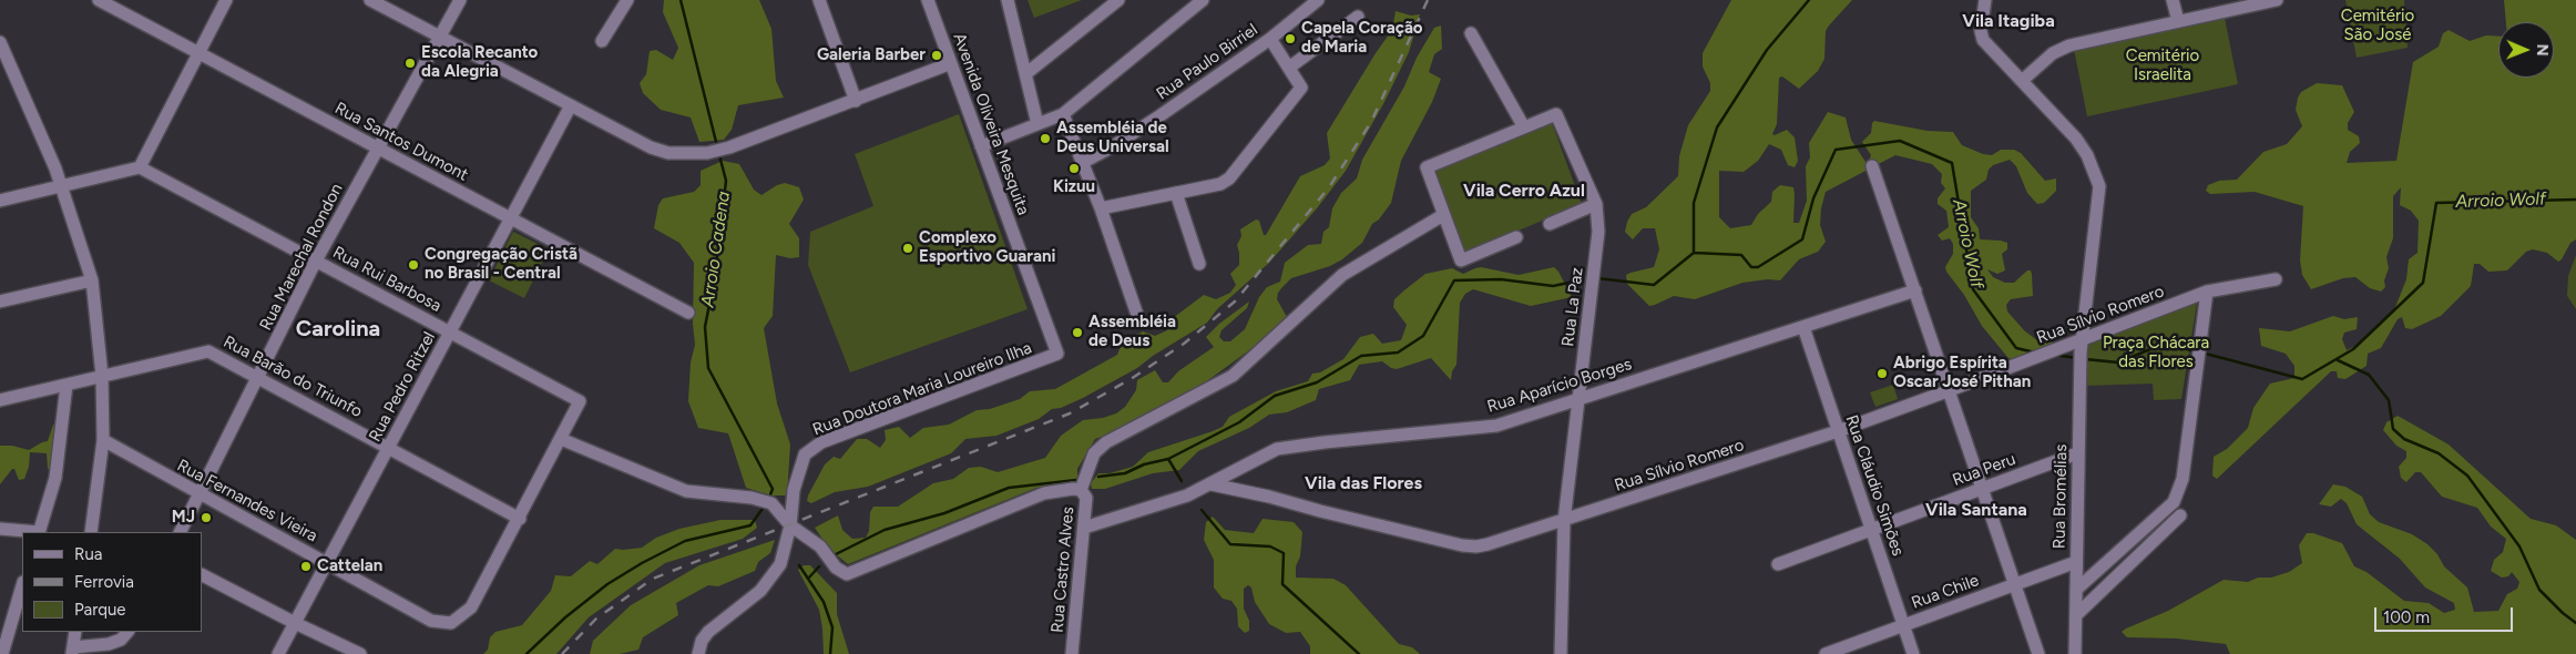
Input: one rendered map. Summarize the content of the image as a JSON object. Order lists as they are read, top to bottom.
{
  "streets": {
    "street": [
      "Rua Paulo Birriel",
      "Avenida Oliveira Mesquita",
      "Rua Santos Dumont",
      "Rua Marechal Rondon",
      "Rua Rui Barbosa",
      "Rua La Paz",
      "Rua Sílvio Romero",
      "Rua Barão do Triunfo",
      "Rua Aparício Borges",
      "Rua Pedro Ritzel",
      "Rua Doutora Maria Loureiro Ilha",
      "Rua Peru",
      "Rua Cláudio Simões",
      "Rua Bromélias",
      "Rua Fernandes Vieira",
      "Rua Castro Alves",
      "Rua Chile"
    ]
  },
  "crossings": [
    ["Avenida Oliveira Mesquita", "Rua Doutora Maria Loureiro Ilha"],
    ["Rua Santos Dumont", "Rua Marechal Rondon"],
    ["Rua Santos Dumont", "Rua Pedro Ritzel"],
    ["Rua Marechal Rondon", "Rua Rui Barbosa"],
    ["Rua Marechal Rondon", "Rua Barão do Triunfo"],
    ["Rua Marechal Rondon", "Rua Fernandes Vieira"],
    ["Rua Rui Barbosa", "Rua Pedro Ritzel"],
    ["Rua Rui Barbosa", "Rua Fernandes Vieira"],
    ["Rua La Paz", "Rua Sílvio Romero"],
    ["Rua La Paz", "Rua Aparício Borges"],
    ["Rua Sílvio Romero", "Rua Aparício Borges"],
    ["Rua Sílvio Romero", "Rua Cláudio Simões"],
    ["Rua Sílvio Romero", "Rua Bromélias"],
    ["Rua Barão do Triunfo", "Rua Pedro Ritzel"],
    ["Rua Barão do Triunfo", "Rua Fernandes Vieira"],
    ["Rua Aparício Borges", "Rua Cláudio Simões"],
    ["Rua Pedro Ritzel", "Rua Fernandes Vieira"],
    ["Rua Peru", "Rua Cláudio Simões"],
    ["Rua Peru", "Rua Bromélias"],
    ["Rua Cláudio Simões", "Rua Chile"],
    ["Rua Bromélias", "Rua Chile"]
  ],
  "districts": [
    "Vila Itagiba",
    "Vila Cerro Azul",
    "Carolina",
    "Vila das Flores",
    "Vila Santana"
  ],
  "water": ["Arroio Wolf", "Arroio Cadena"],
  "parks": ["Cemitério São José", "Cemitério Israelita", "Praça Chácara das Flores"],
  "places": [
    "Capela Coração de Maria",
    "Galeria Barber",
    "Escola Recanto da Alegria",
    "Assembléia de Deus Universal",
    "Kizuu",
    "Complexo Esportivo Guarani",
    "Congregação Cristã no Brasil - Central",
    "Assembléia de Deus",
    "Abrigo Espírita Oscar José Pithan",
    "MJ",
    "Cattelan"
  ],
  "legend": ["Rua", "Ferrovia", "Parque"],
  "scale_bar": "100 m",
  "north": "right"
}
